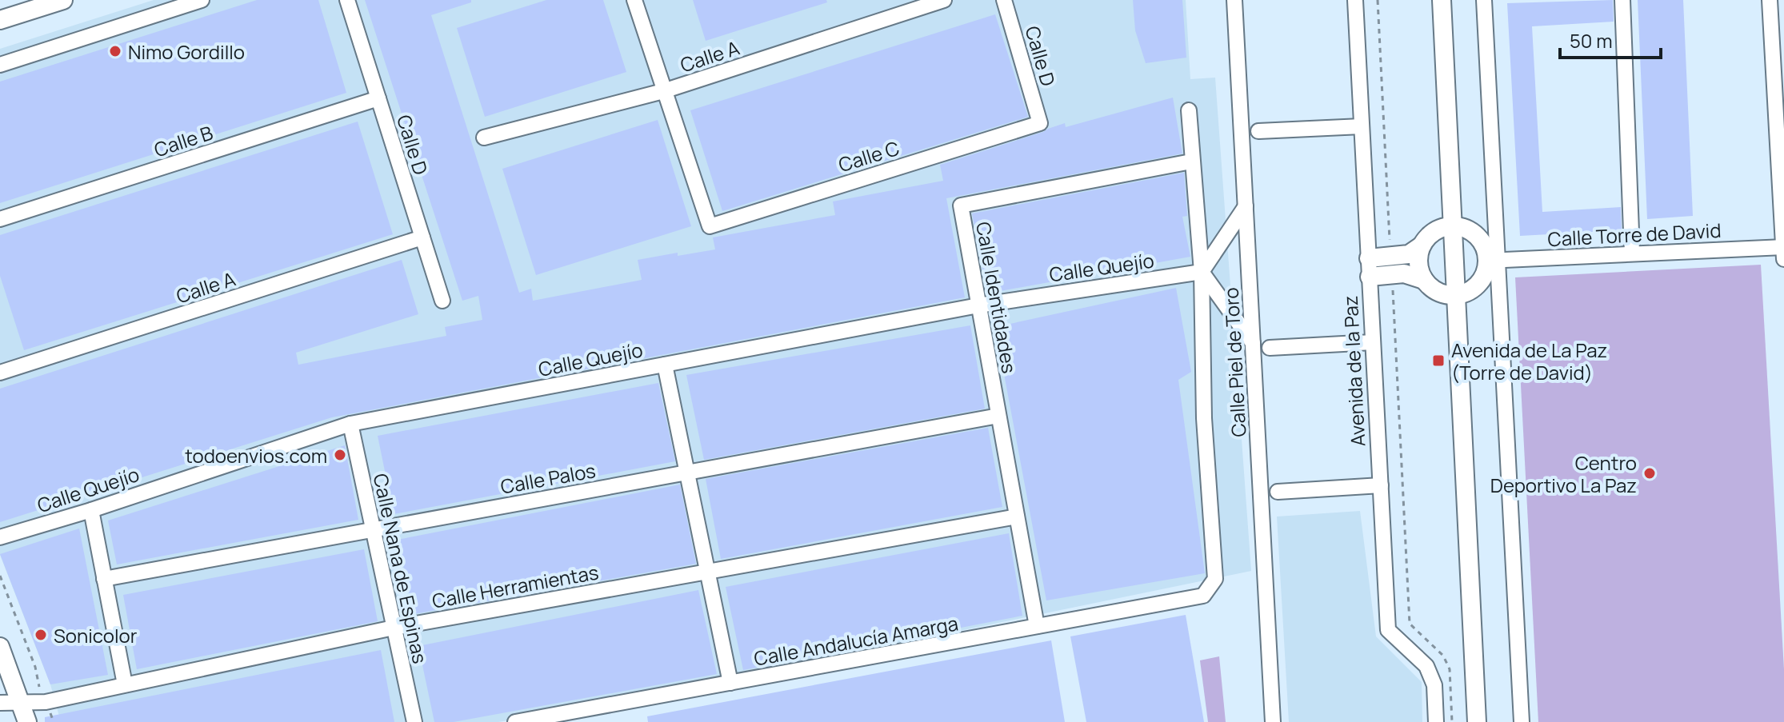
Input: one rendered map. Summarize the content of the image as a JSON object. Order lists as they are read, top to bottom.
{
  "streets": {
    "street": [
      "Calle A",
      "Calle D",
      "Calle B",
      "Calle C",
      "Calle Torre de David",
      "Calle Quejío",
      "Calle Identidades",
      "Calle Piel de Toro",
      "Avenida de la Paz",
      "Calle Palos",
      "Calle Nana de Espinas",
      "Calle Herramientas",
      "Calle Andalucía Amarga"
    ]
  },
  "crossings": [
    ["Calle A", "Calle D"],
    ["Calle A", "Calle C"],
    ["Calle D", "Calle B"],
    ["Calle D", "Calle C"],
    ["Calle Quejío", "Calle Identidades"],
    ["Calle Quejío", "Calle Piel de Toro"],
    ["Calle Quejío", "Calle Nana de Espinas"],
    ["Calle Identidades", "Calle Piel de Toro"],
    ["Calle Identidades", "Calle Palos"],
    ["Calle Identidades", "Calle Herramientas"],
    ["Calle Identidades", "Calle Andalucía Amarga"],
    ["Calle Piel de Toro", "Calle Andalucía Amarga"],
    ["Calle Palos", "Calle Nana de Espinas"],
    ["Calle Nana de Espinas", "Calle Herramientas"]
  ],
  "places": {
    "other": [
      "Nimo Gordillo",
      "todoenvios.com",
      "Centro Deportivo La Paz",
      "Sonicolor"
    ],
    "transit": ["Avenida de La Paz (Torre de David)"]
  },
  "scale_bar": "50 m"
}
